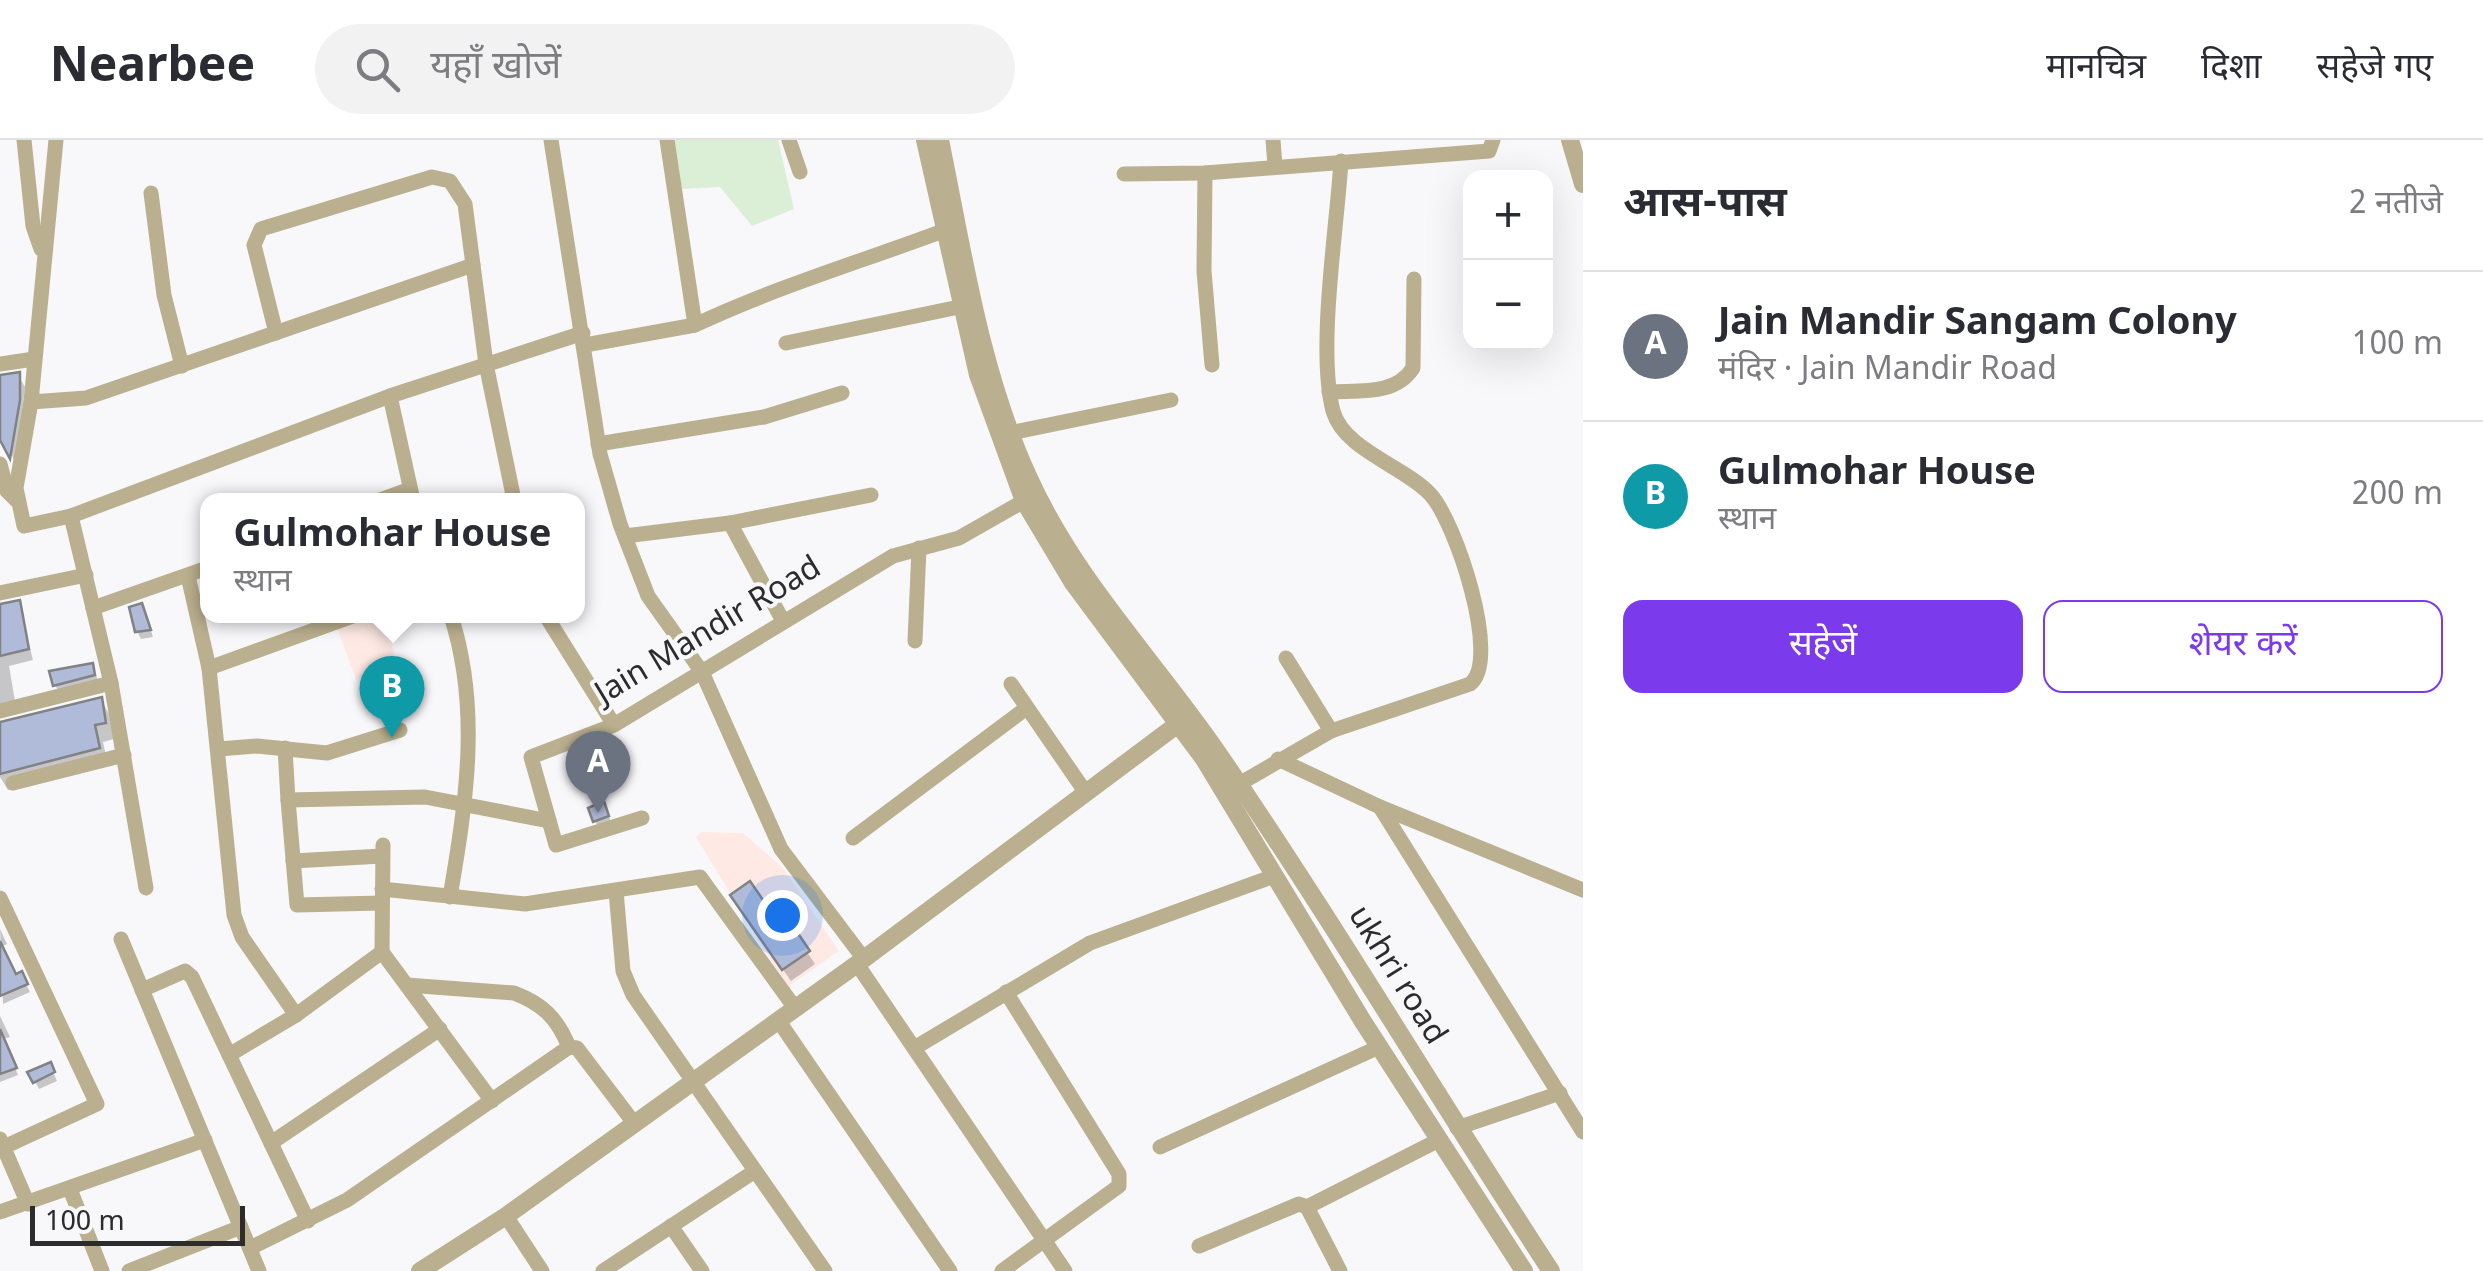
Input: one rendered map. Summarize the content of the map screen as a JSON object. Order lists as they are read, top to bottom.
{
  "streets": {
    "street": ["Jain Mandir Road", "ukhri road"]
  },
  "scale_bar": "100 m",
  "page": {
    "header": "Nearbee",
    "search": "यहाँ खोजें",
    "nav": ["मानचित्र", "दिशा", "सहेजे गए"],
    "heading": ["आस-पास", "2 नतीजे"],
    "map_buttons": ["+", "−"],
    "list": [
      {
        "mark": "A",
        "name": "Jain Mandir Sangam Colony",
        "note": "मंदिर · Jain Mandir Road",
        "value": "100 m"
      },
      {
        "mark": "B",
        "name": "Gulmohar House",
        "note": "स्थान",
        "value": "200 m"
      }
    ],
    "popup": ["Gulmohar House", "स्थान"],
    "buttons": ["सहेजें", "शेयर करें"],
    "pins": ["B", "A"],
    "scale": "100 m"
  }
}
